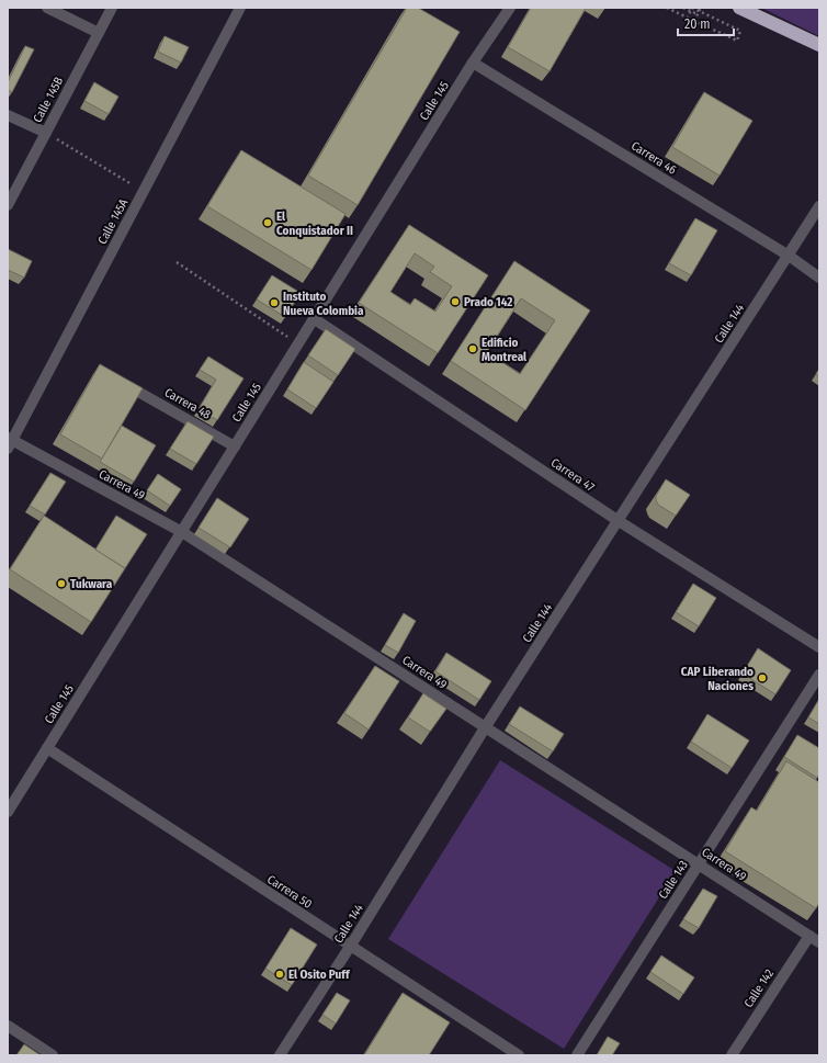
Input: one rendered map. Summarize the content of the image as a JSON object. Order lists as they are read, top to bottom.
{
  "streets": {
    "street": [
      "Calle 145B",
      "Calle 145",
      "Carrera 46",
      "Calle 145A",
      "Calle 144",
      "Carrera 48",
      "Carrera 47",
      "Carrera 49",
      "Calle 143",
      "Carrera 50",
      "Calle 142"
    ]
  },
  "crossings": [
    ["Calle 145", "Carrera 46"],
    ["Calle 145", "Carrera 48"],
    ["Calle 145", "Carrera 47"],
    ["Calle 145", "Carrera 49"],
    ["Calle 145", "Carrera 50"],
    ["Carrera 46", "Calle 144"],
    ["Calle 145A", "Carrera 49"],
    ["Calle 144", "Carrera 47"],
    ["Calle 144", "Carrera 49"],
    ["Calle 144", "Carrera 50"],
    ["Carrera 49", "Calle 143"],
    ["Carrera 49", "Calle 142"]
  ],
  "places": [
    "El Conquistador II",
    "Prado 142",
    "Instituto Nueva Colombia",
    "Edificio Montreal",
    "Tukwara",
    "CAP Liberando Naciones",
    "El Osito Puff"
  ],
  "scale_bar": "20 m"
}
